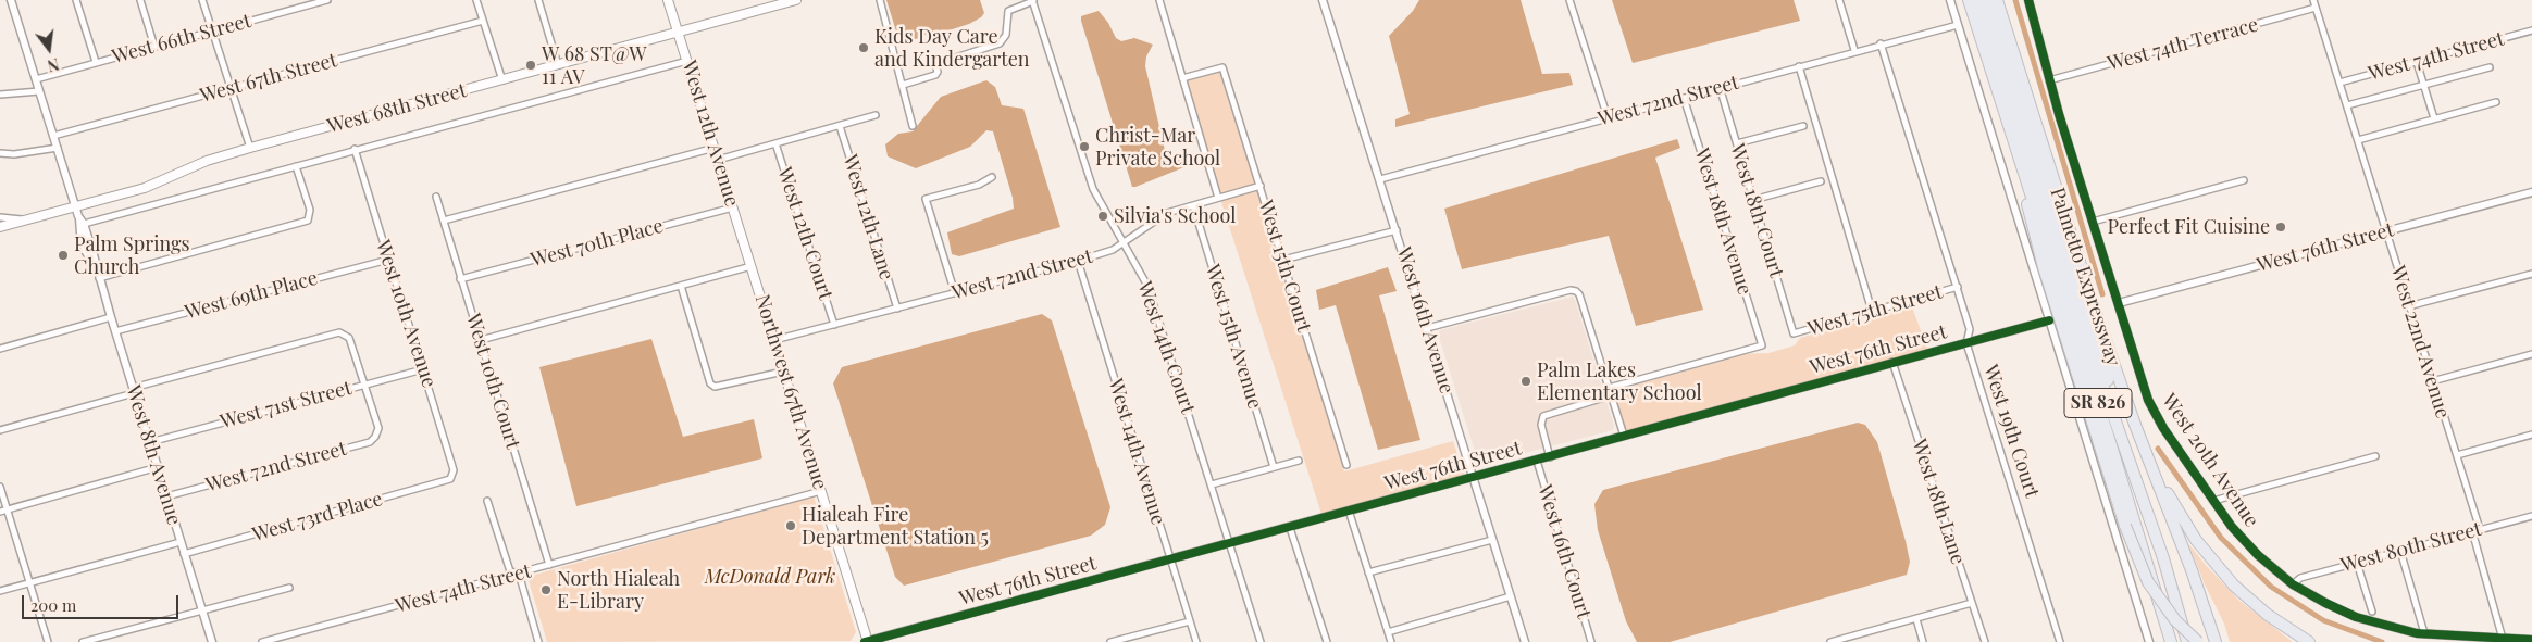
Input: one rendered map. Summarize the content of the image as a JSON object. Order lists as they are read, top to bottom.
{
  "streets": {
    "highway": ["Palmetto Expressway", "SR 826"],
    "main road": ["West 68th Street", "West 12th Avenue", "Northwest 67th Avenue"],
    "street": [
      "West 66th Street",
      "West 74th Terrace",
      "West 74th Street",
      "West 67th Street",
      "West 72nd Street",
      "West 18th Court",
      "West 12th Lane",
      "West 18th Avenue",
      "West 12th Court",
      "West 70th Place",
      "West 76th Street",
      "West 15th Court",
      "West 69th Place",
      "West 75th Street",
      "West 10th Avenue",
      "West 16th Avenue",
      "West 15th Avenue",
      "West 22nd Avenue",
      "West 14th Court",
      "West 10th Court",
      "West 71st Street",
      "West 19th Court",
      "West 14th Avenue",
      "West 8th Avenue",
      "West 20th Avenue",
      "West 18th Lane",
      "West 73rd Place",
      "West 80th Street",
      "West 16th Court"
    ]
  },
  "crossings": [
    ["West 66th Street", "West 8th Avenue"],
    ["West 74th Terrace", "West 22nd Avenue"],
    ["West 74th Terrace", "West 20th Avenue"],
    ["West 74th Street", "West 22nd Avenue"],
    ["West 74th Street", "West 10th Court"],
    ["West 74th Street", "Northwest 67th Avenue"],
    ["West 67th Street", "West 8th Avenue"],
    ["West 72nd Street", "West 18th Court"],
    ["West 72nd Street", "West 12th Lane"],
    ["West 72nd Street", "West 18th Avenue"],
    ["West 72nd Street", "West 12th Court"],
    ["West 72nd Street", "West 15th Court"],
    ["West 72nd Street", "West 16th Avenue"],
    ["West 72nd Street", "West 15th Avenue"],
    ["West 72nd Street", "West 14th Court"],
    ["West 72nd Street", "Northwest 67th Avenue"],
    ["West 72nd Street", "West 71st Street"],
    ["West 72nd Street", "West 19th Court"],
    ["West 72nd Street", "West 14th Avenue"],
    ["West 72nd Street", "West 8th Avenue"],
    ["West 68th Street", "West 12th Avenue"],
    ["West 68th Street", "West 10th Avenue"],
    ["West 68th Street", "West 8th Avenue"],
    ["West 12th Avenue", "West 70th Place"],
    ["West 12th Avenue", "Northwest 67th Avenue"],
    ["West 18th Court", "West 75th Street"],
    ["West 70th Place", "West 10th Court"],
    ["West 76th Street", "West 16th Avenue"],
    ["West 76th Street", "West 22nd Avenue"],
    ["West 76th Street", "West 14th Court"],
    ["West 76th Street", "Northwest 67th Avenue"],
    ["West 76th Street", "West 19th Court"],
    ["West 76th Street", "West 14th Avenue"],
    ["West 76th Street", "West 20th Avenue"],
    ["West 76th Street", "West 18th Lane"],
    ["West 76th Street", "West 16th Court"],
    ["West 69th Place", "West 10th Avenue"],
    ["West 69th Place", "West 8th Avenue"],
    ["West 75th Street", "West 19th Court"],
    ["West 10th Avenue", "West 71st Street"],
    ["West 10th Avenue", "West 73rd Place"],
    ["West 22nd Avenue", "West 80th Street"],
    ["West 71st Street", "West 8th Avenue"],
    ["West 8th Avenue", "West 73rd Place"],
    ["West 20th Avenue", "West 80th Street"]
  ],
  "parks": ["McDonald Park"],
  "places": [
    "Kids Day Care and Kindergarten",
    "W 68 ST@W 11 AV",
    "Christ-Mar Private School",
    "Silvia's School",
    "Perfect Fit Cuisine",
    "Palm Springs Church",
    "Palm Lakes Elementary School",
    "Hialeah Fire Department Station 5",
    "North Hialeah E-Library"
  ],
  "scale_bar": "200 m",
  "north": "bottom"
}
